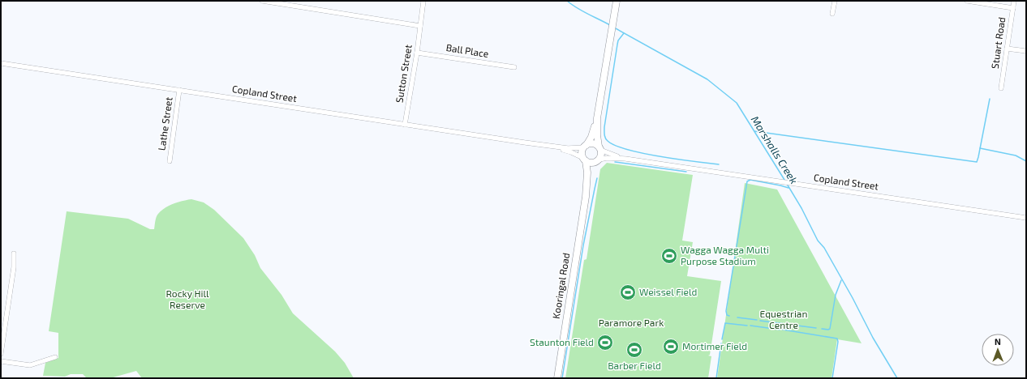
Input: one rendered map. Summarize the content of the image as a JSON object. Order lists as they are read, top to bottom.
{
  "streets": {
    "main road": ["Kooringal Road"],
    "street": [
      "Stuart Road",
      "Ball Place",
      "Sutton Street",
      "Copland Street",
      "Lathe Street"
    ]
  },
  "crossings": [
    ["Ball Place", "Sutton Street"],
    ["Sutton Street", "Copland Street"],
    ["Copland Street", "Lathe Street"],
    ["Copland Street", "Kooringal Road"]
  ],
  "water": ["Marshalls Creek"],
  "parks": ["Rocky Hill Reserve", "Equestrian Centre", "Paramore Park"],
  "places": {
    "sports": [
      "Wagga Wagga Multi Purpose Stadium",
      "Weissel Field",
      "Staunton Field",
      "Mortimer Field",
      "Barber Field"
    ]
  },
  "north": "top"
}
